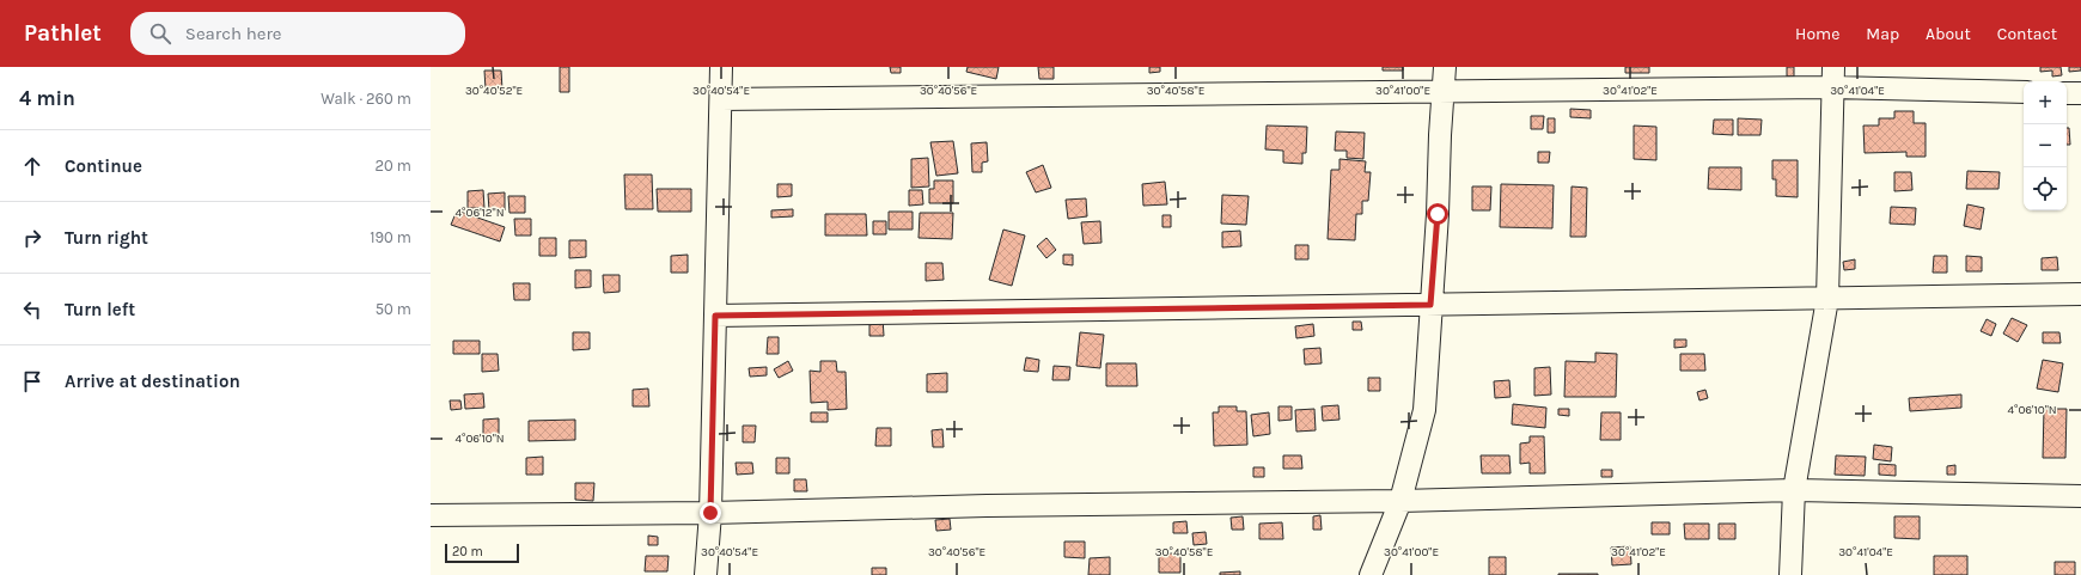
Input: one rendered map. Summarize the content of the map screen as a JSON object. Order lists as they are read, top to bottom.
{
  "scale_bar": "20 m",
  "page": {
    "header": "Pathlet",
    "search": "Search here",
    "nav": [
      "Home",
      "Map",
      "About",
      "Contact"
    ],
    "heading": ["4 min", "Walk · 260 m"],
    "map_buttons": ["+", "−"],
    "list": [
      ["Continue", "20 m"],
      ["Turn right", "190 m"],
      ["Turn left", "50 m"],
      "Arrive at destination"
    ],
    "scale": "20 m"
  },
  "coordinates": [
    "30°40'52\"E",
    "30°40'54\"E",
    "30°40'56\"E",
    "30°40'58\"E",
    "30°41'00\"E",
    "30°41'02\"E",
    "30°41'04\"E",
    "4°06'12\"N",
    "4°06'10\"N"
  ]
}
